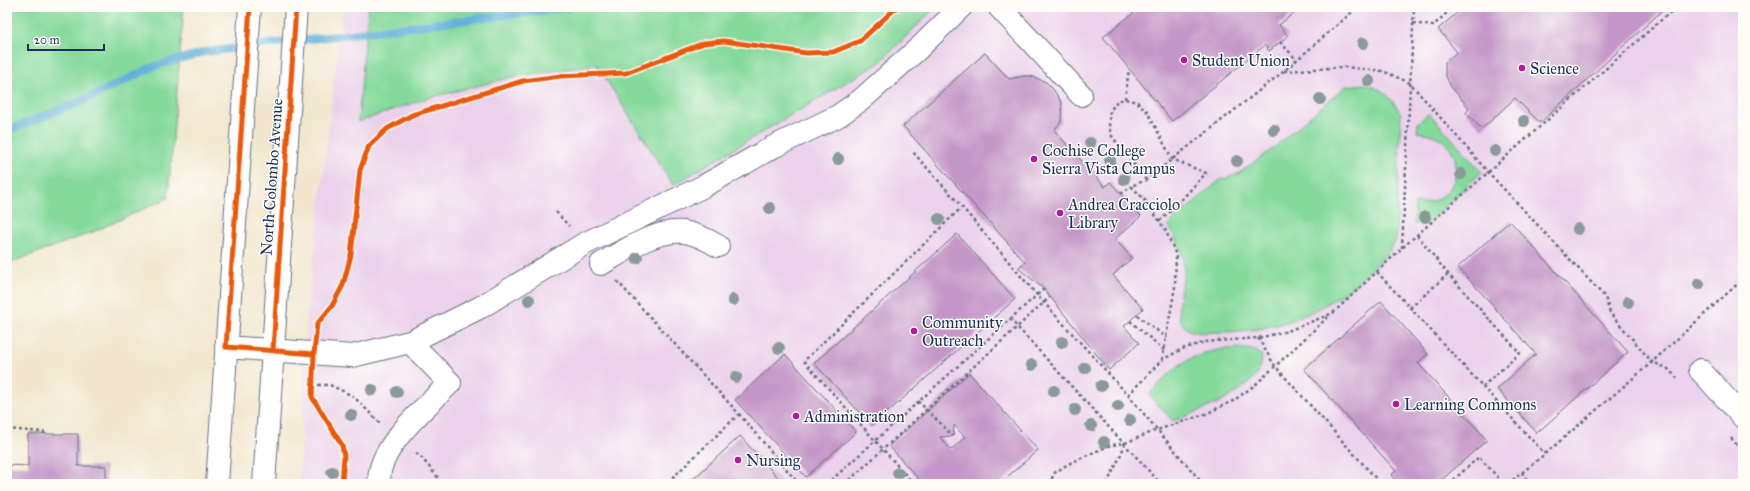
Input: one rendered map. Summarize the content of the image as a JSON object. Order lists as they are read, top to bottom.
{
  "streets": {
    "street": ["North Colombo Avenue"]
  },
  "places": [
    "Student Union",
    "Science",
    "Cochise College Sierra Vista Campus",
    "Andrea Cracciolo Library",
    "Community Outreach",
    "Learning Commons",
    "Administration",
    "Nursing"
  ],
  "scale_bar": "20 m"
}
